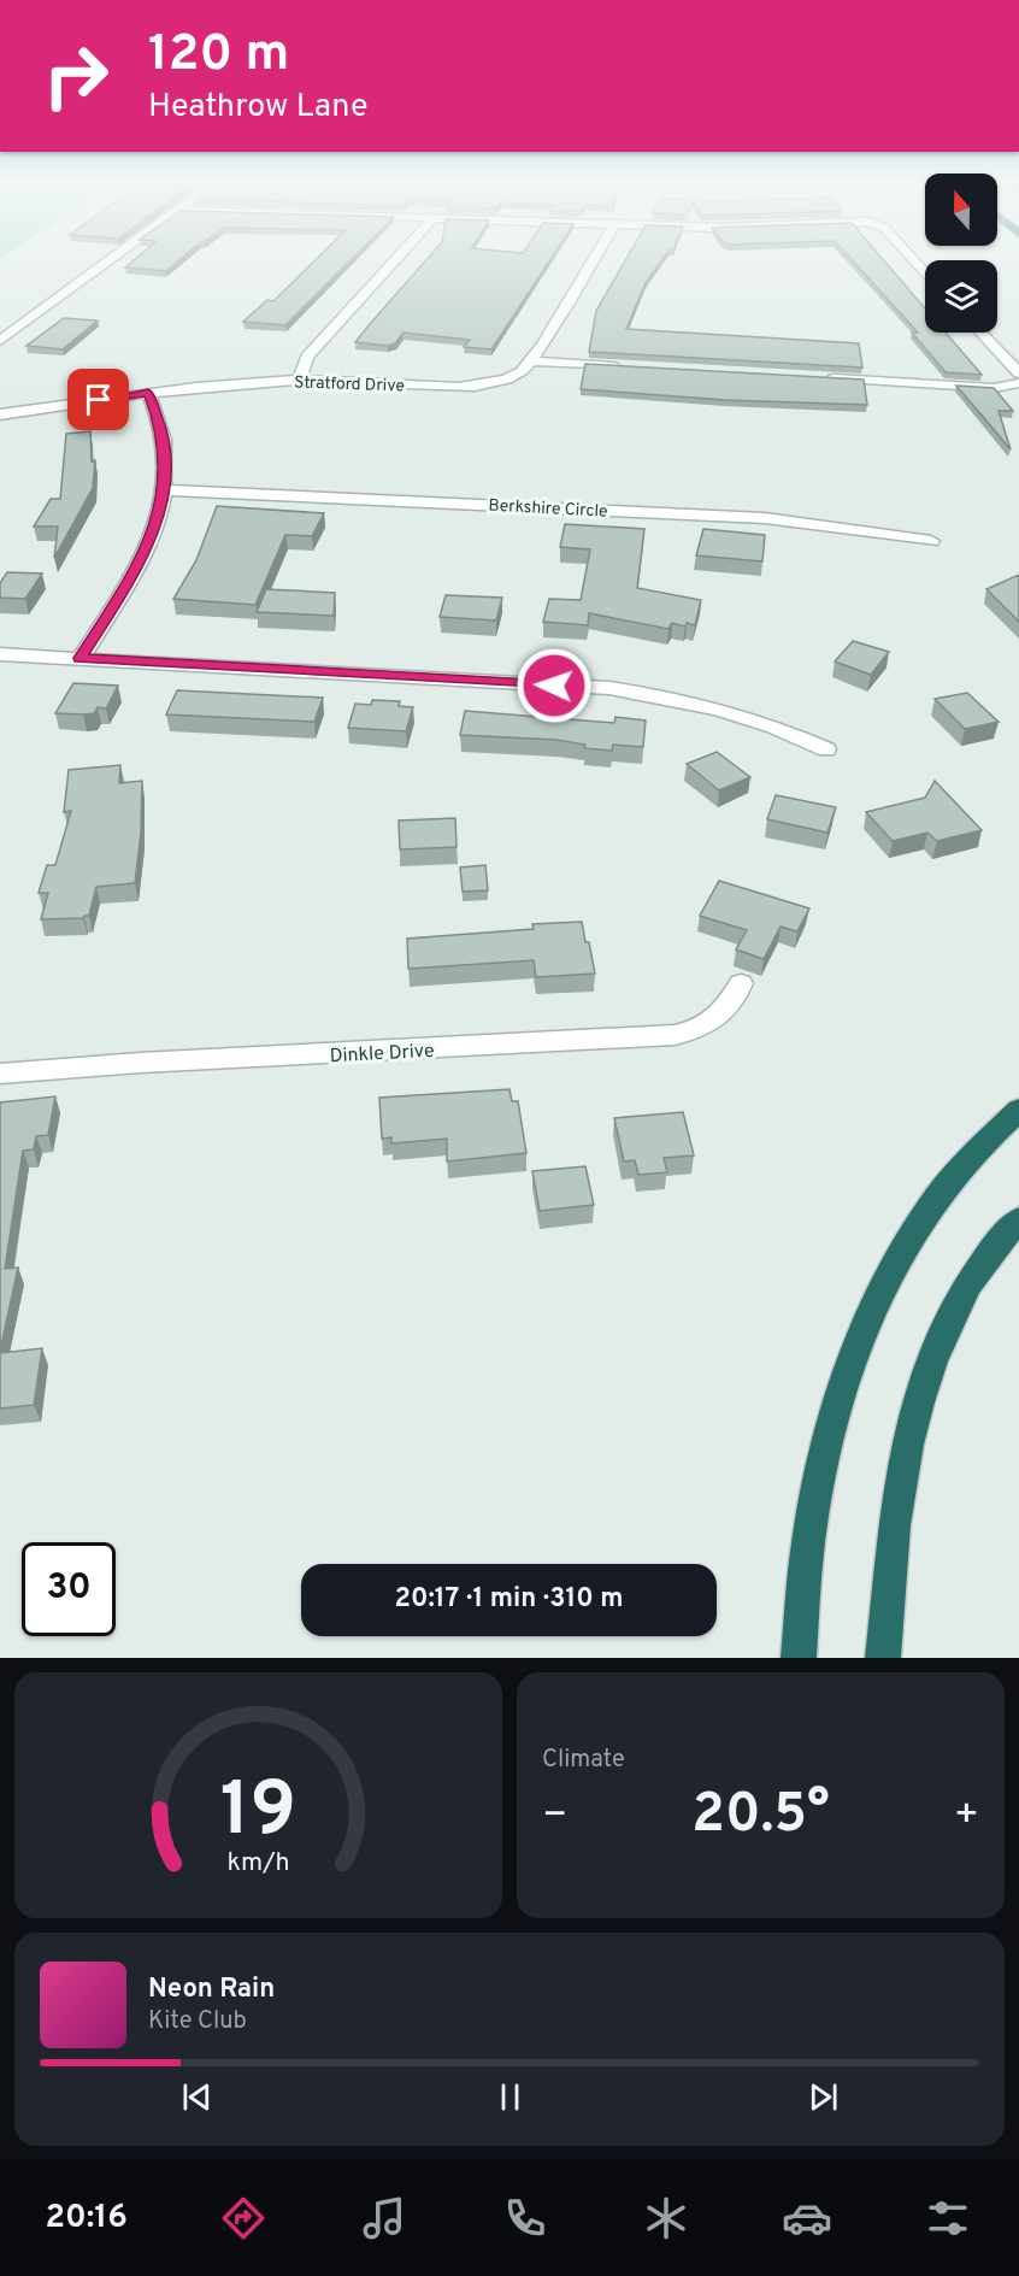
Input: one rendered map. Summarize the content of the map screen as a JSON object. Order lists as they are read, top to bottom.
{
  "streets": {
    "street": ["Stratford Drive", "Berkshire Circle", "Dinkle Drive"]
  },
  "north": "top",
  "page": {
    "turn": ["120 m", "Heathrow Lane"],
    "limit": "30",
    "trip": "20:17 · 1 min · 310 m",
    "tile": "Climate",
    "heat": ["−", "20.5°", "+"],
    "song": ["Neon Rain", "Kite Club"],
    "tabs": "20:16",
    "gauge": ["19", "km/h"]
  }
}
